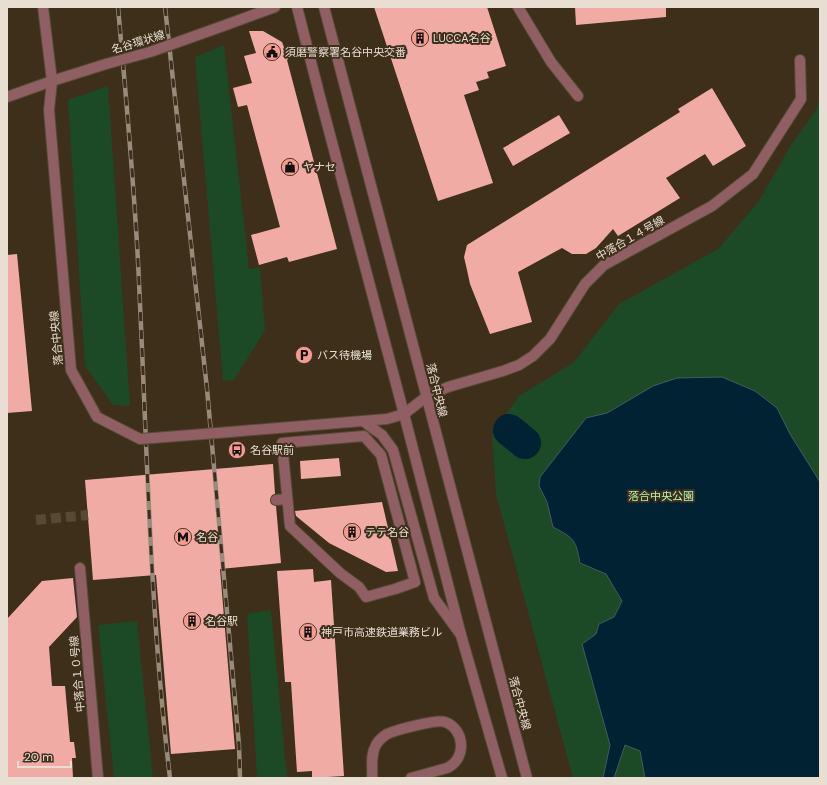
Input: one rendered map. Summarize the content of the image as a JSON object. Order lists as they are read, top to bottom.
{
  "streets": {
    "street": [
      "名谷環状線",
      "中落合１４号線",
      "落合中央線",
      "中落合１０号線"
    ]
  },
  "crossings": [
    ["名谷環状線", "落合中央線"],
    ["中落合１４号線", "落合中央線"]
  ],
  "parks": ["落合中央公園"],
  "places": {
    "building": [
      "LUCCA名谷",
      "テテ名谷",
      "名谷駅",
      "神戸市高速鉄道業務ビル"
    ],
    "public building": ["須磨警察署名谷中央交番"],
    "shop": ["ヤナセ"],
    "parking": ["バス待機場"],
    "bus stop": ["名谷駅前"],
    "metro station": ["名谷"]
  },
  "scale_bar": "20 m"
}
